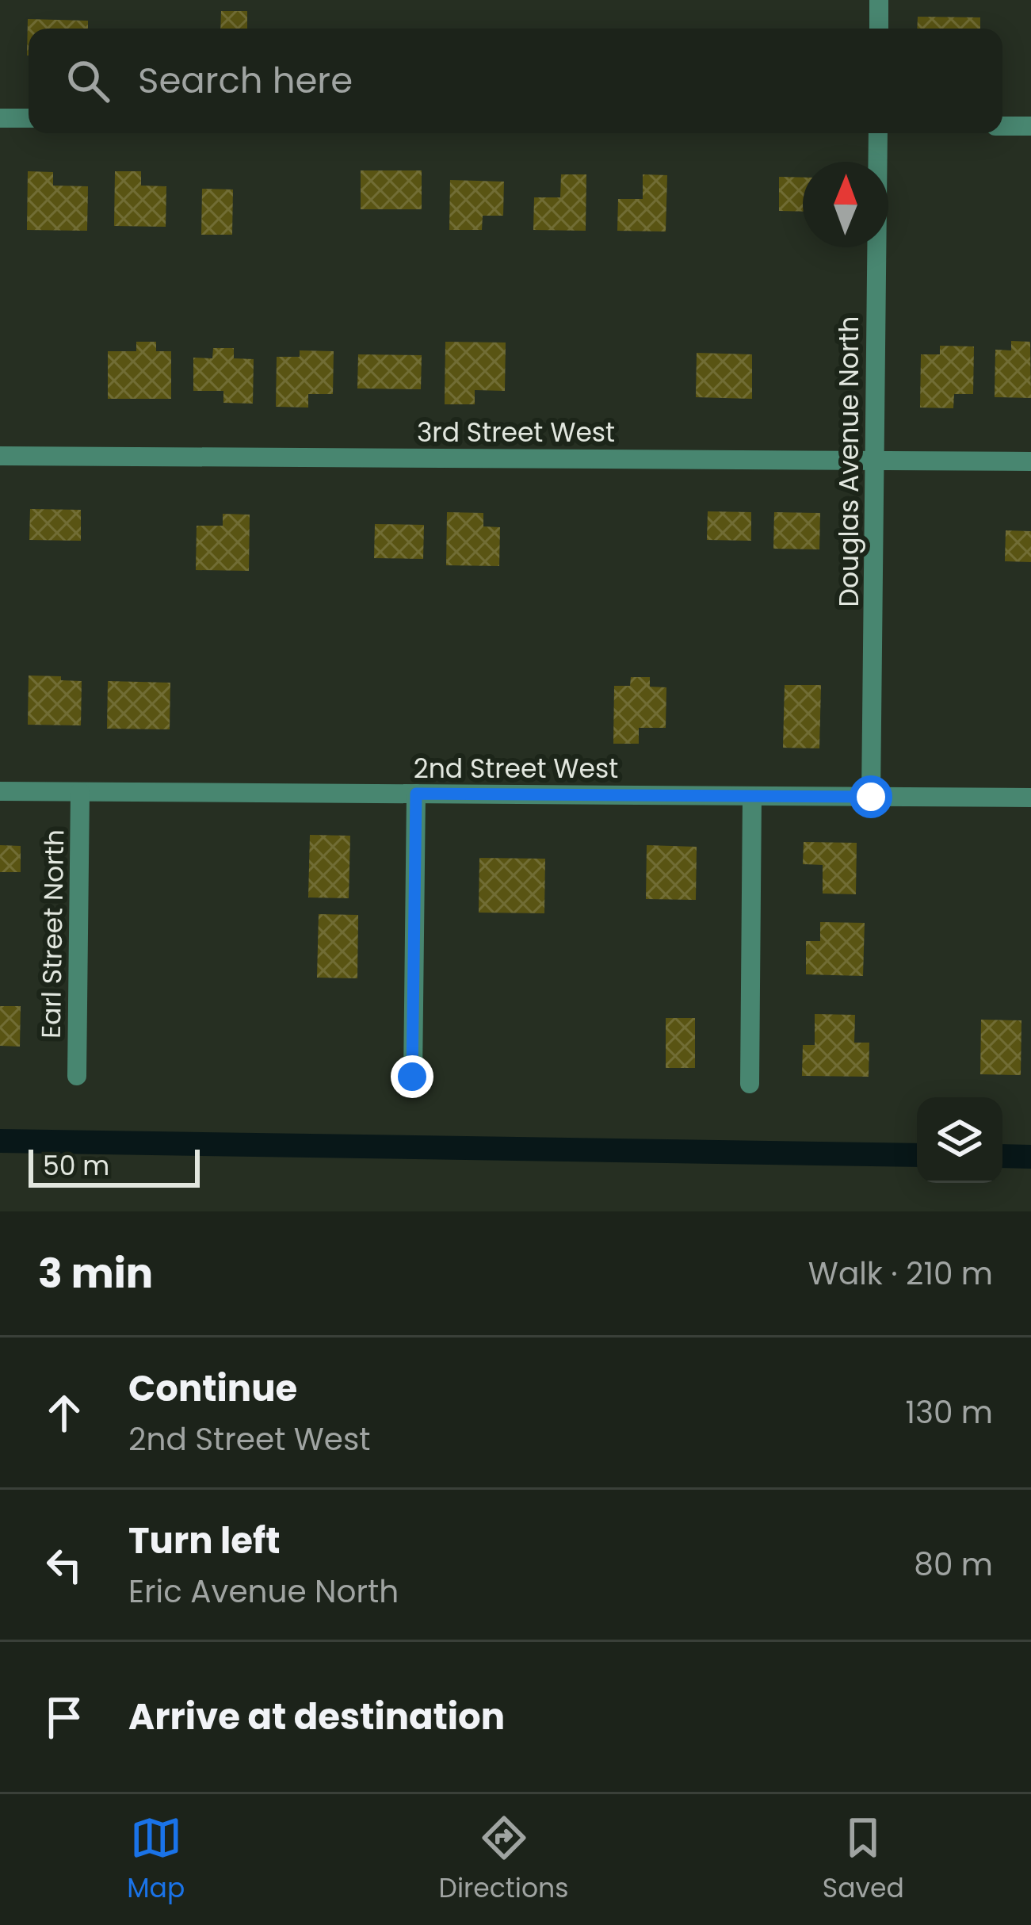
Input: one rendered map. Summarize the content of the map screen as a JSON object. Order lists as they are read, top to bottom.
{
  "streets": {
    "street": [
      "3rd Street West",
      "Douglas Avenue North",
      "2nd Street West",
      "Earl Street North"
    ]
  },
  "crossings": [
    ["3rd Street West", "Douglas Avenue North"],
    ["Douglas Avenue North", "2nd Street West"],
    ["2nd Street West", "Earl Street North"]
  ],
  "scale_bar": "50 m",
  "north": "top",
  "page": {
    "search": "Search here",
    "scale": "50 m",
    "heading": ["3 min", "Walk · 210 m"],
    "list": [
      ["Continue", "2nd Street West", "130 m"],
      ["Turn left", "Eric Avenue North", "80 m"],
      "Arrive at destination"
    ],
    "nav": ["Map", "Directions", "Saved"]
  }
}
